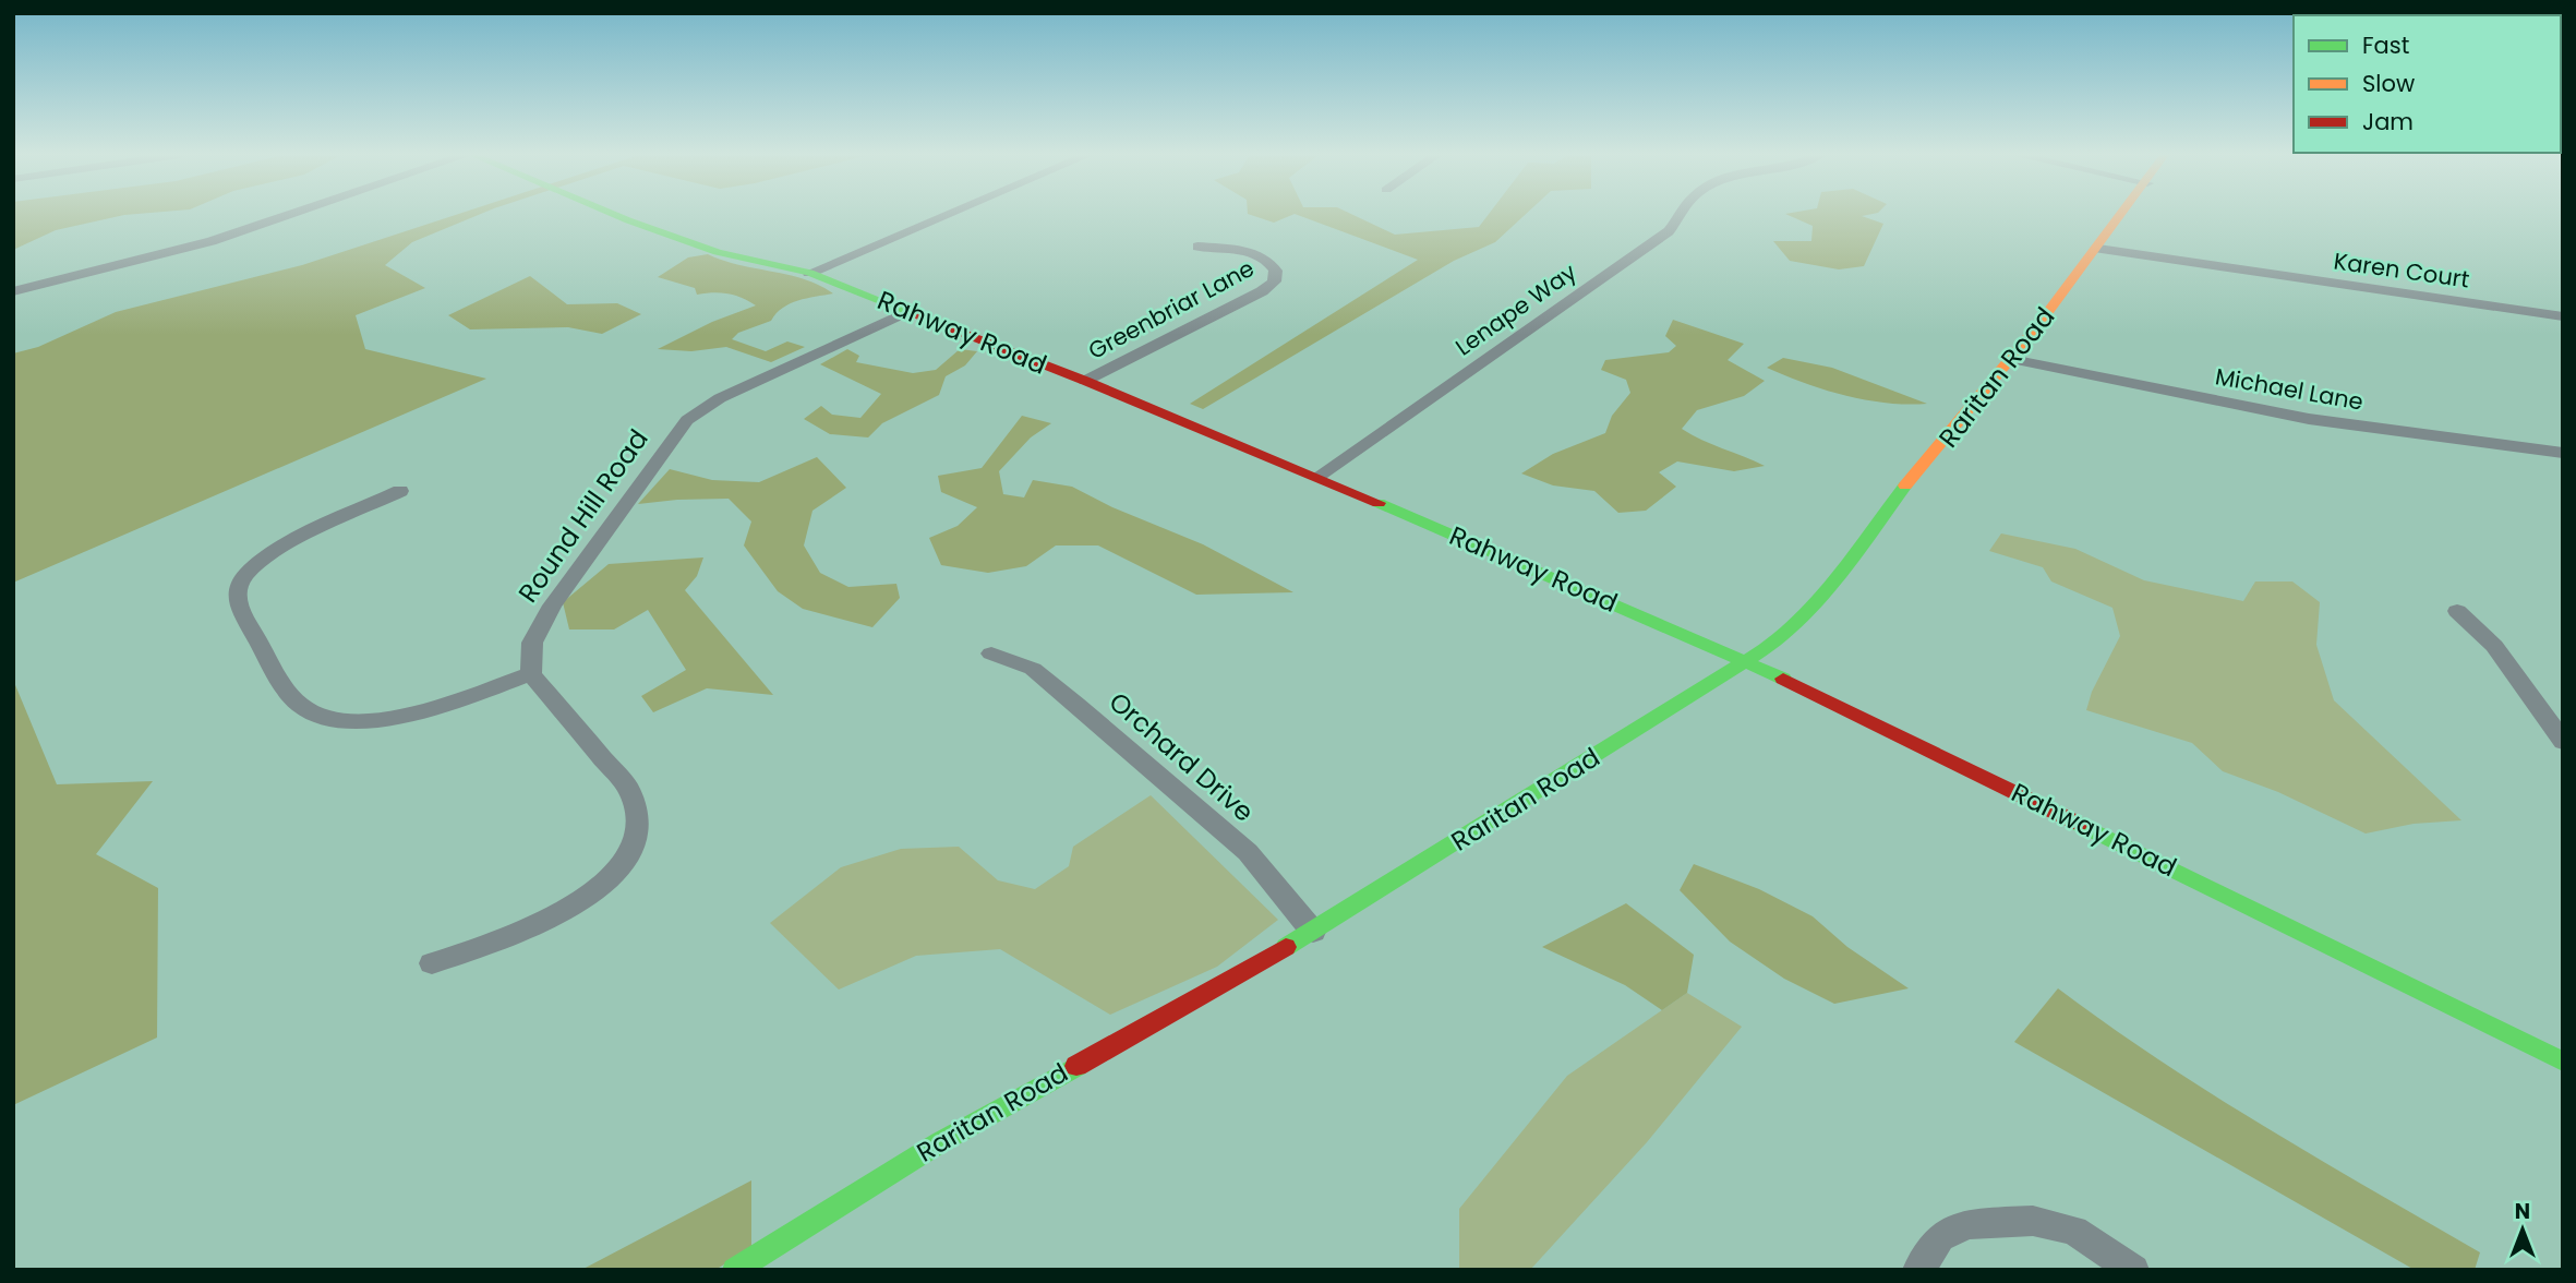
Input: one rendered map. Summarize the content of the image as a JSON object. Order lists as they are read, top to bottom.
{
  "streets": {
    "street": [
      "Karen Court",
      "Greenbriar Lane",
      "Lenape Way",
      "Rahway Road",
      "Raritan Road",
      "Michael Lane",
      "Round Hill Road",
      "Orchard Drive"
    ]
  },
  "crossings": [
    ["Karen Court", "Raritan Road"],
    ["Greenbriar Lane", "Rahway Road"],
    ["Lenape Way", "Rahway Road"],
    ["Rahway Road", "Raritan Road"],
    ["Rahway Road", "Round Hill Road"],
    ["Raritan Road", "Michael Lane"],
    ["Raritan Road", "Orchard Drive"]
  ],
  "legend": ["Fast", "Slow", "Jam"],
  "north": "top"
}
